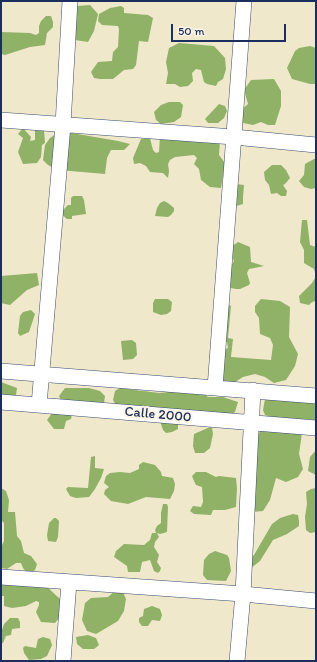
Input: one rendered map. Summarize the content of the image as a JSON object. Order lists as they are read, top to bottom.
{
  "streets": {
    "street": ["Calle 2000"]
  },
  "scale_bar": "50 m"
}
